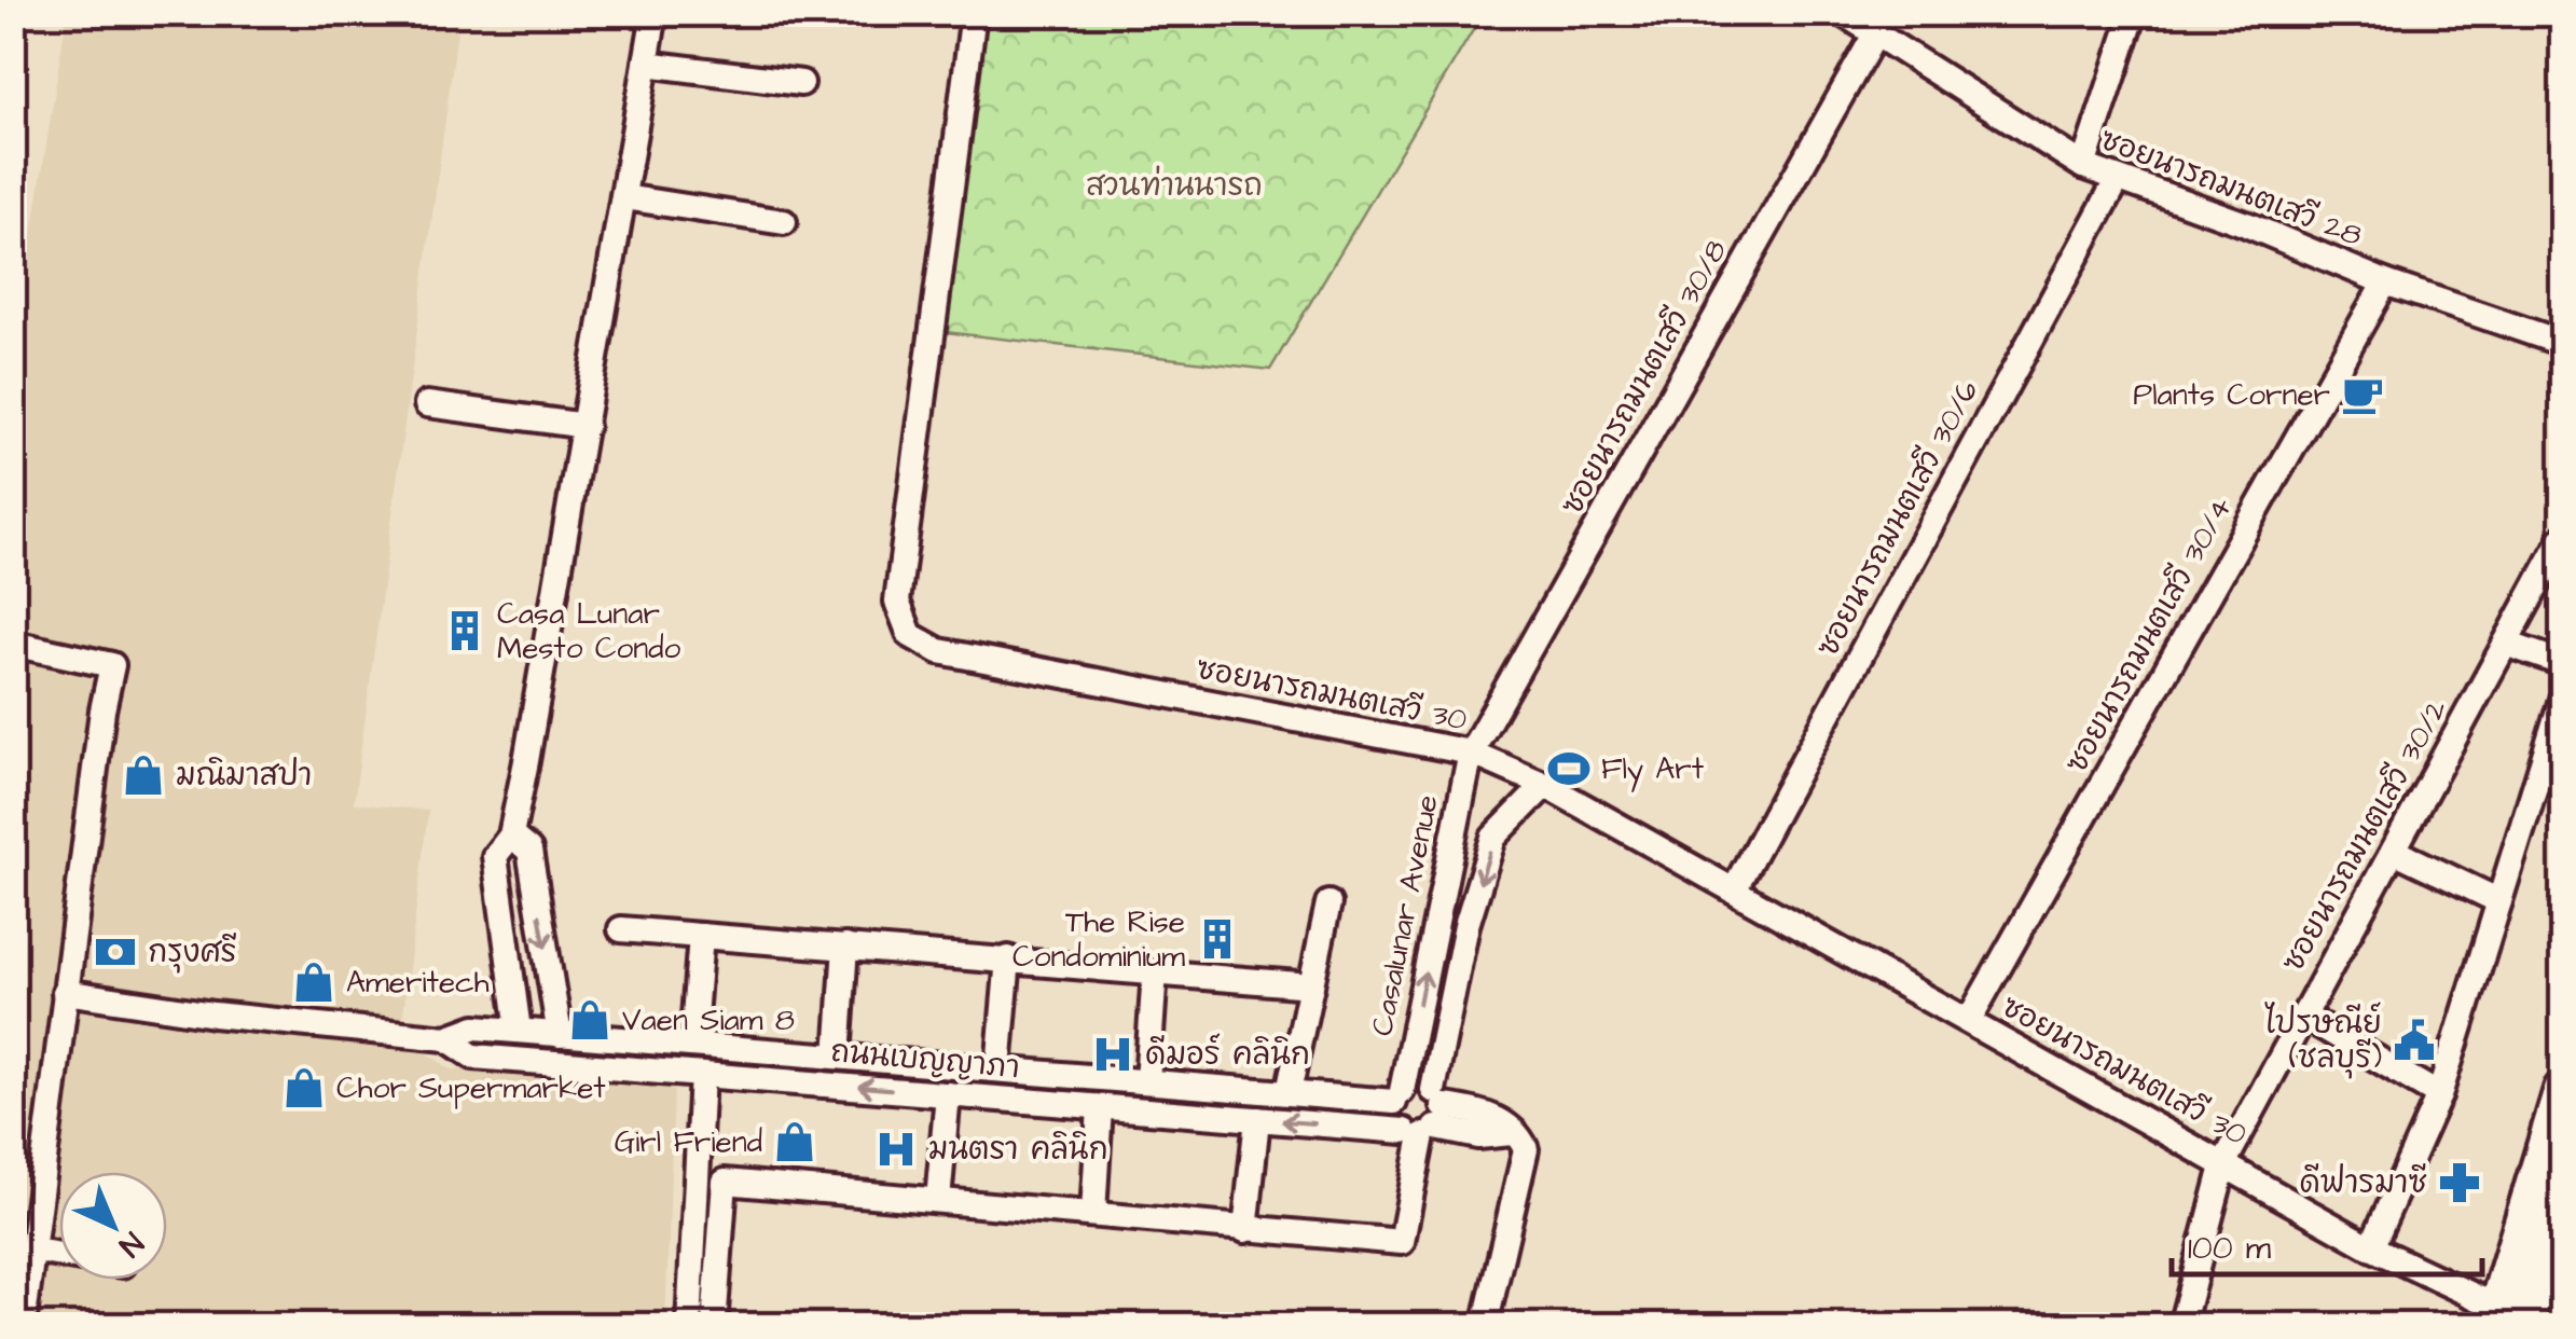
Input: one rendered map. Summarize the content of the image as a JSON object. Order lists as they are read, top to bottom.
{
  "streets": {
    "street": [
      "ซอยนารถมนตเสวี 28",
      "ซอยนารถมนตเสวี 30/8",
      "ซอยนารถมนตเสวี 30/6",
      "ซอยนารถมนตเสวี 30/4",
      "ซอยนารถมนตเสวี 30",
      "ซอยนารถมนตเสวี 30/2",
      "Casalunar Avenue",
      "ถนนเบญญาภา"
    ]
  },
  "crossings": [
    ["ซอยนารถมนตเสวี 28", "ซอยนารถมนตเสวี 30/8"],
    ["ซอยนารถมนตเสวี 28", "ซอยนารถมนตเสวี 30/6"],
    ["ซอยนารถมนตเสวี 28", "ซอยนารถมนตเสวี 30/4"],
    ["ซอยนารถมนตเสวี 30/8", "ซอยนารถมนตเสวี 30"],
    ["ซอยนารถมนตเสวี 30/8", "Casalunar Avenue"],
    ["ซอยนารถมนตเสวี 30/6", "ซอยนารถมนตเสวี 30"],
    ["ซอยนารถมนตเสวี 30/4", "ซอยนารถมนตเสวี 30"],
    ["ซอยนารถมนตเสวี 30", "ซอยนารถมนตเสวี 30/2"],
    ["ซอยนารถมนตเสวี 30", "Casalunar Avenue"],
    ["Casalunar Avenue", "ถนนเบญญาภา"]
  ],
  "parks": ["สวนท่านนารถ"],
  "places": {
    "cafe": ["Plants Corner"],
    "building": ["Casa Lunar Mesto Condo", "The Rise Condominium"],
    "sports": ["Fly Art"],
    "shop": [
      "มณิมาสปา",
      "Ameritech",
      "Vaen Siam 8",
      "Chor Supermarket",
      "Girl Friend"
    ],
    "bank": ["กรุงศรี"],
    "public building": ["ไปรษณีย์ (ชลบุรี)"],
    "hospital": ["ดีมอร์ คลินิก", "มนตรา คลินิก"],
    "pharmacy": ["ดีฟารมาซี"]
  },
  "scale_bar": "100 m",
  "north": "bottom right"
}
